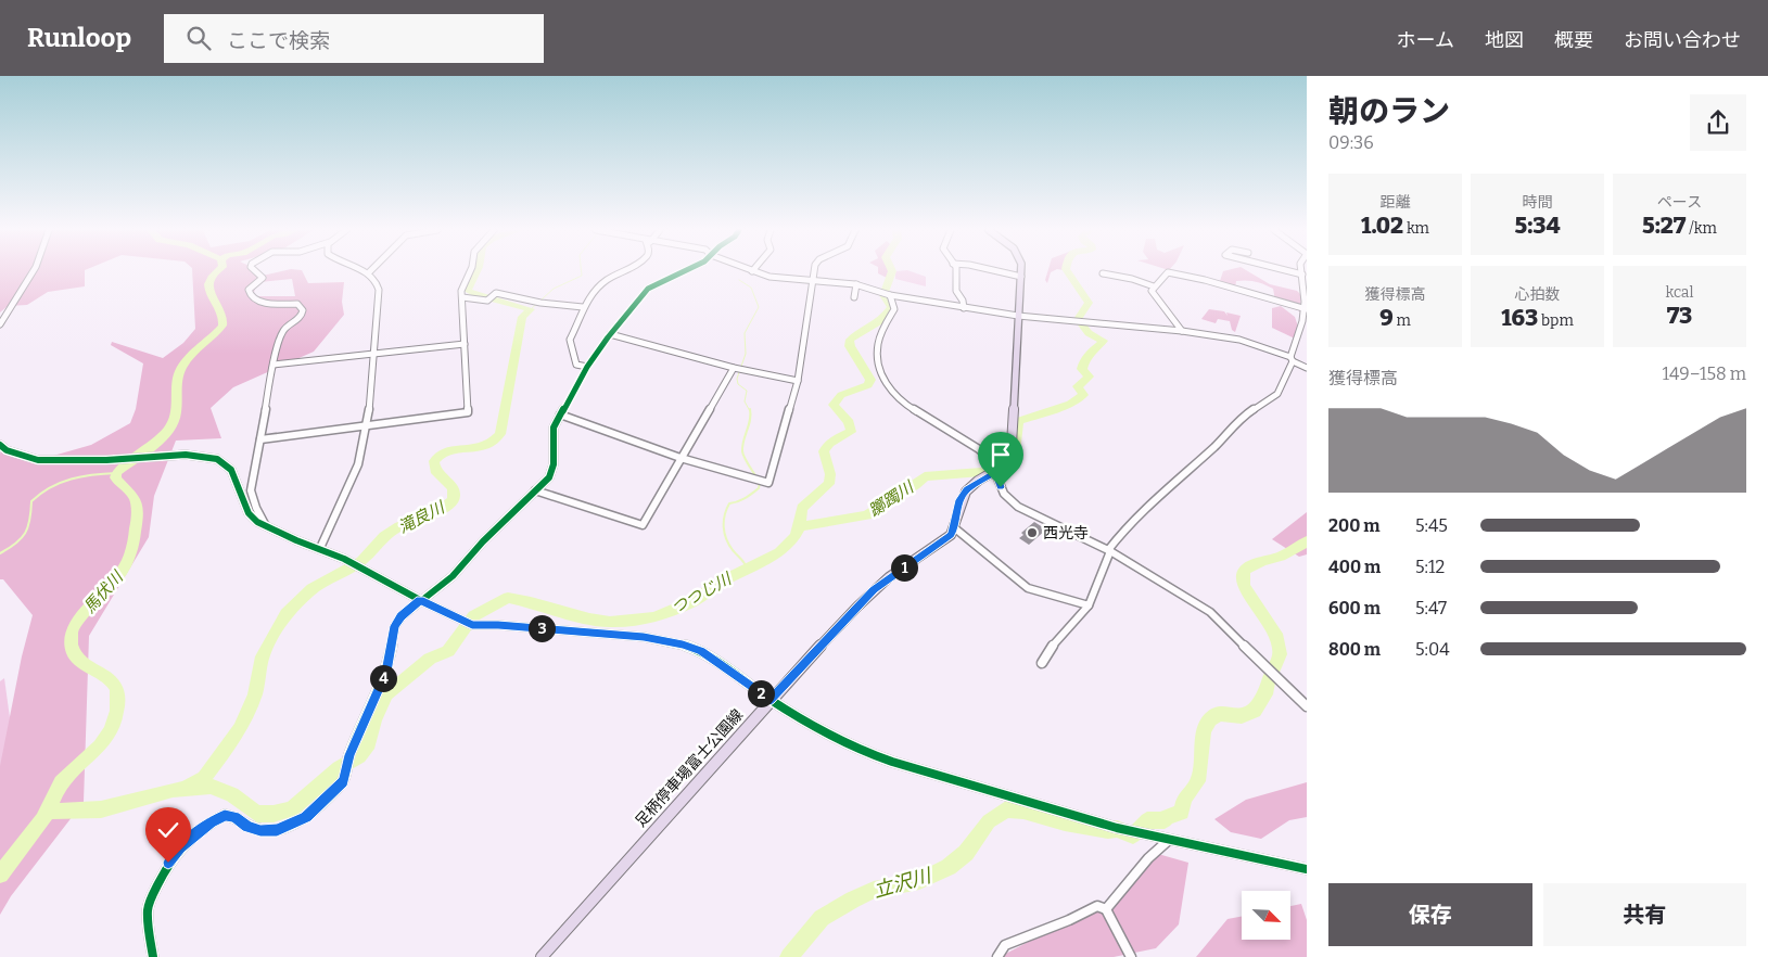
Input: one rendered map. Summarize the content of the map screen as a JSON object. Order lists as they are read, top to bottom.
{
  "streets": {
    "main road": ["足柄停車場富士公園線"]
  },
  "water": [
    "躑躅川",
    "滝良川",
    "馬伏川",
    "つつじ川",
    "立沢川"
  ],
  "places": ["西光寺"],
  "north": "bottom right",
  "page": {
    "header": "Runloop",
    "search": "ここで検索",
    "nav": [
      "ホーム",
      "地図",
      "概要",
      "お問い合わせ"
    ],
    "heading": ["朝のラン", "09:36"],
    "stats": [
      ["距離", "1.02 km"],
      ["時間", "5:34"],
      ["ペース", "5:27 /km"],
      ["獲得標高", "9 m"],
      ["心拍数", "163 bpm"],
      ["kcal", "73"]
    ],
    "chart": ["獲得標高", "149–158 m"],
    "list": [
      {
        "name": "200 m",
        "note": "5:45"
      },
      {
        "name": "400 m",
        "note": "5:12"
      },
      {
        "name": "600 m",
        "note": "5:47"
      },
      {
        "name": "800 m",
        "note": "5:04"
      }
    ],
    "pins": [
      "1",
      "3",
      "4",
      "2"
    ],
    "buttons": ["保存", "共有"]
  }
}
